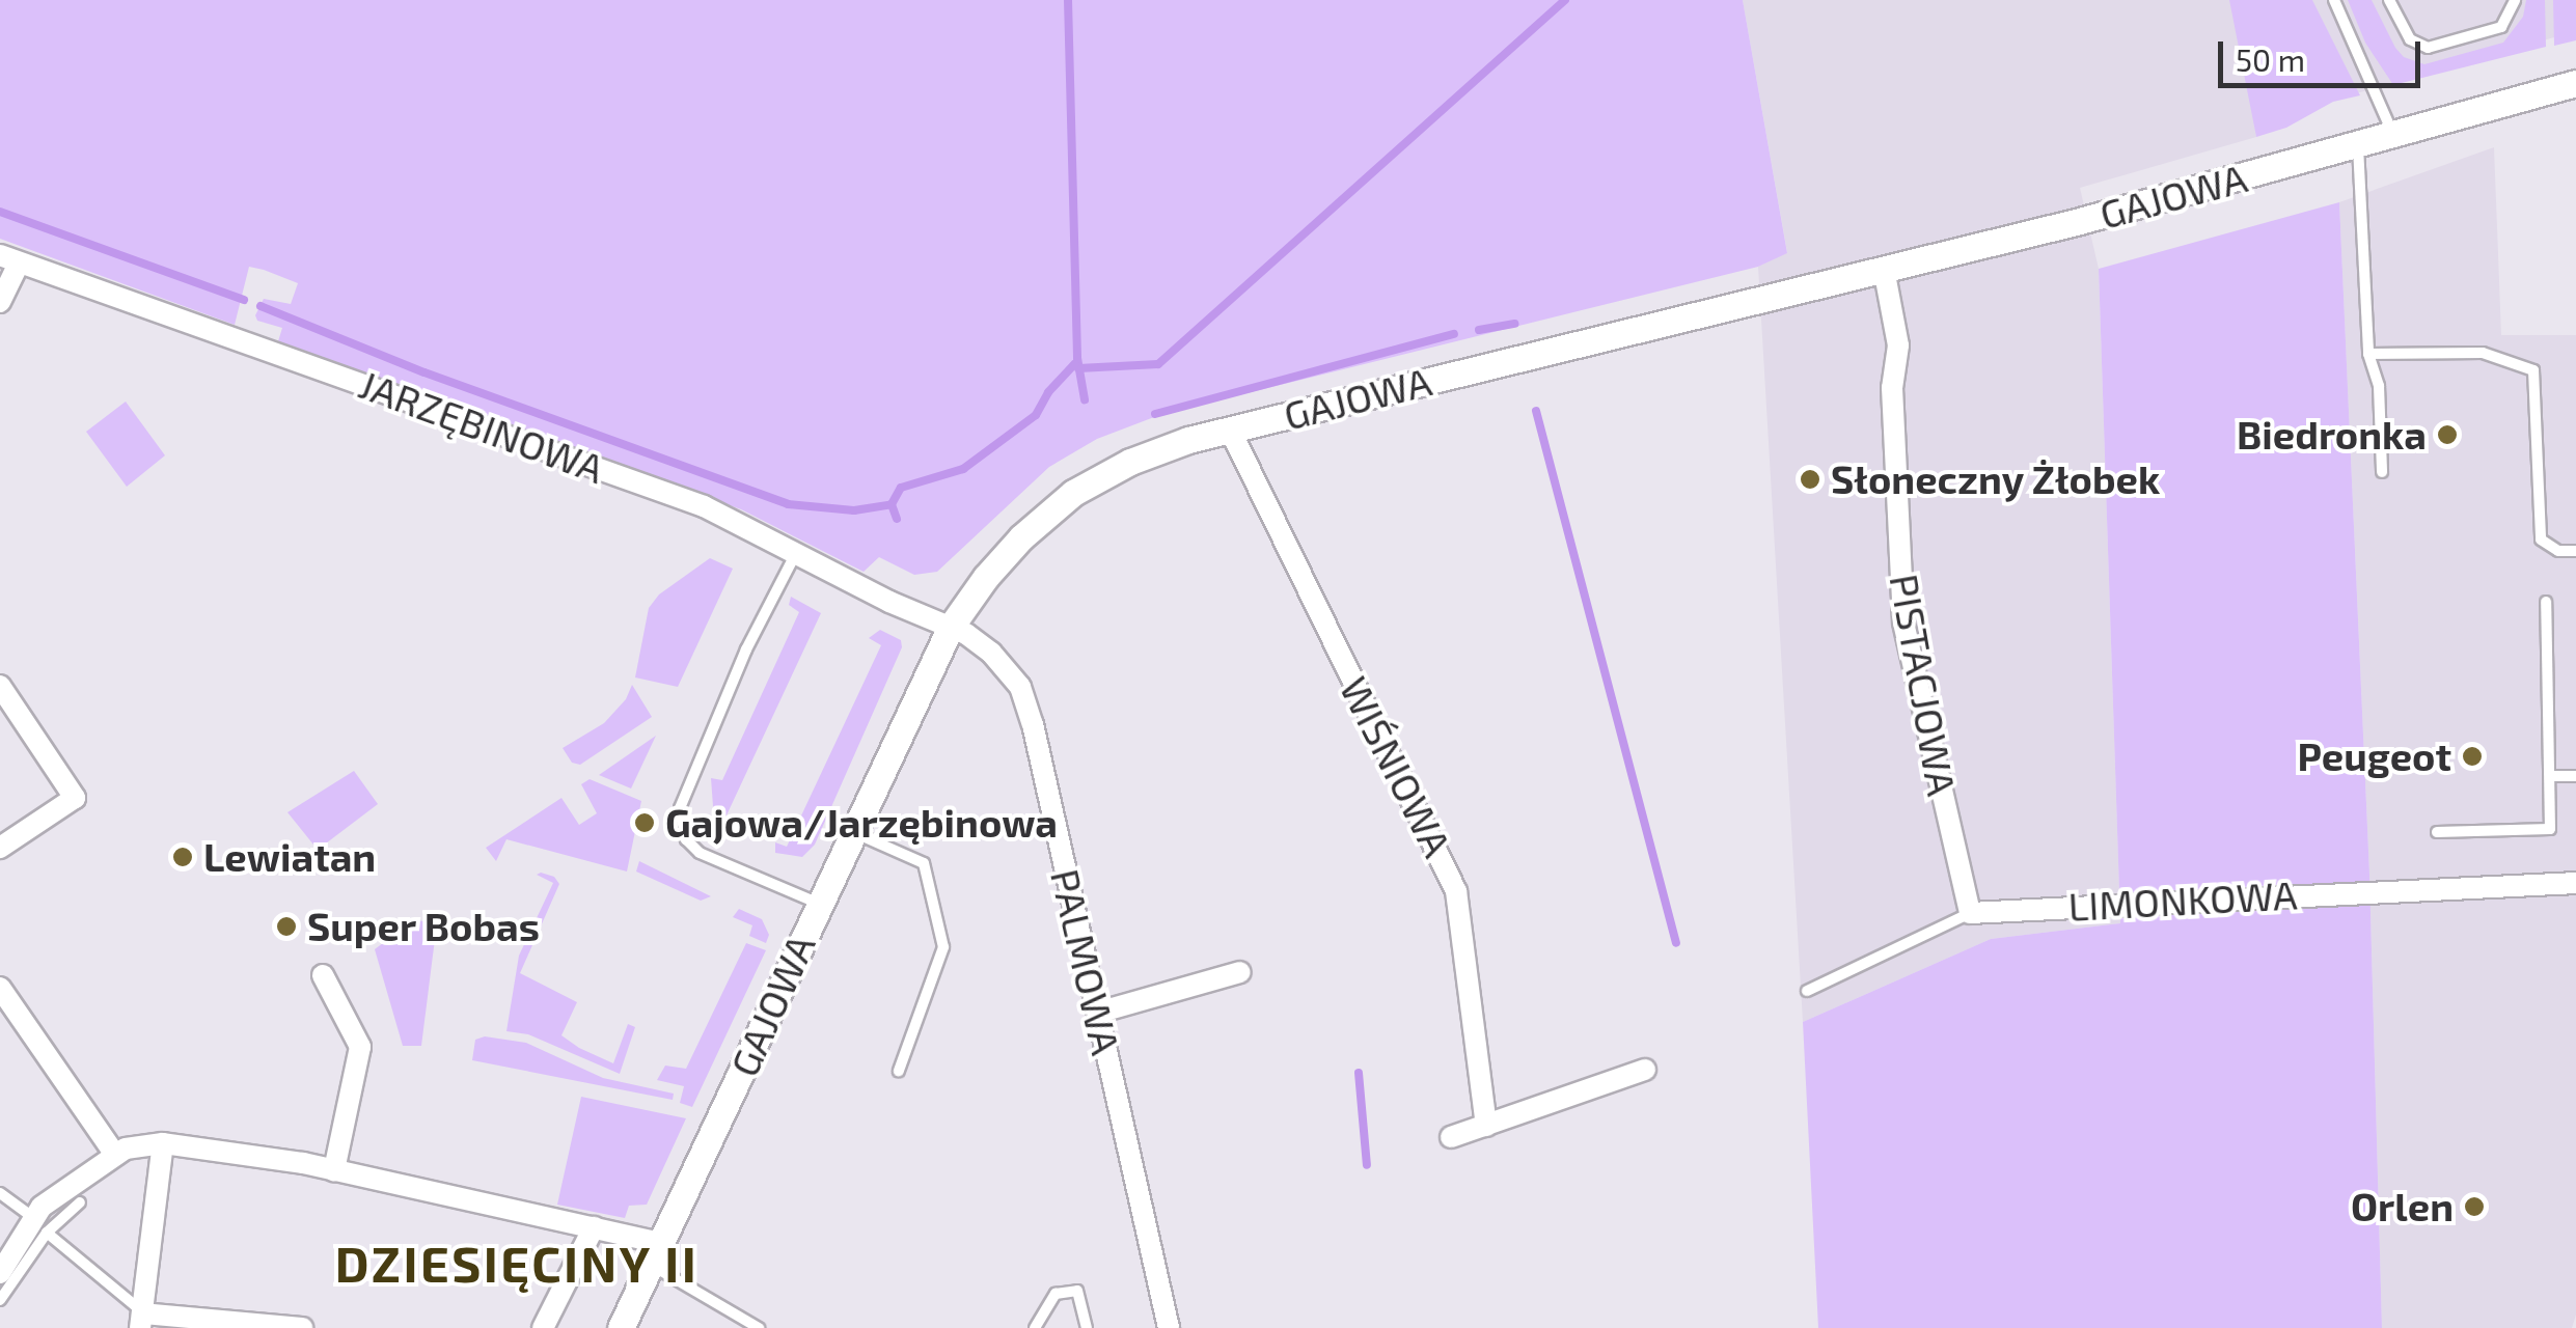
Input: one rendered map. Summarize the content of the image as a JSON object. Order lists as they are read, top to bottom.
{
  "streets": {
    "street": [
      "GAJOWA",
      "JARZĘBINOWA",
      "PISTACJOWA",
      "WIŚNIOWA",
      "LIMONKOWA",
      "PALMOWA"
    ]
  },
  "crossings": [
    ["GAJOWA", "JARZĘBINOWA"],
    ["GAJOWA", "PISTACJOWA"],
    ["GAJOWA", "WIŚNIOWA"],
    ["GAJOWA", "PALMOWA"],
    ["JARZĘBINOWA", "PALMOWA"],
    ["PISTACJOWA", "LIMONKOWA"]
  ],
  "districts": ["DZIESIĘCINY II"],
  "places": [
    "Biedronka",
    "Słoneczny Żłobek",
    "Peugeot",
    "Gajowa/Jarzębinowa",
    "Lewiatan",
    "Super Bobas",
    "Orlen"
  ],
  "scale_bar": "50 m"
}
